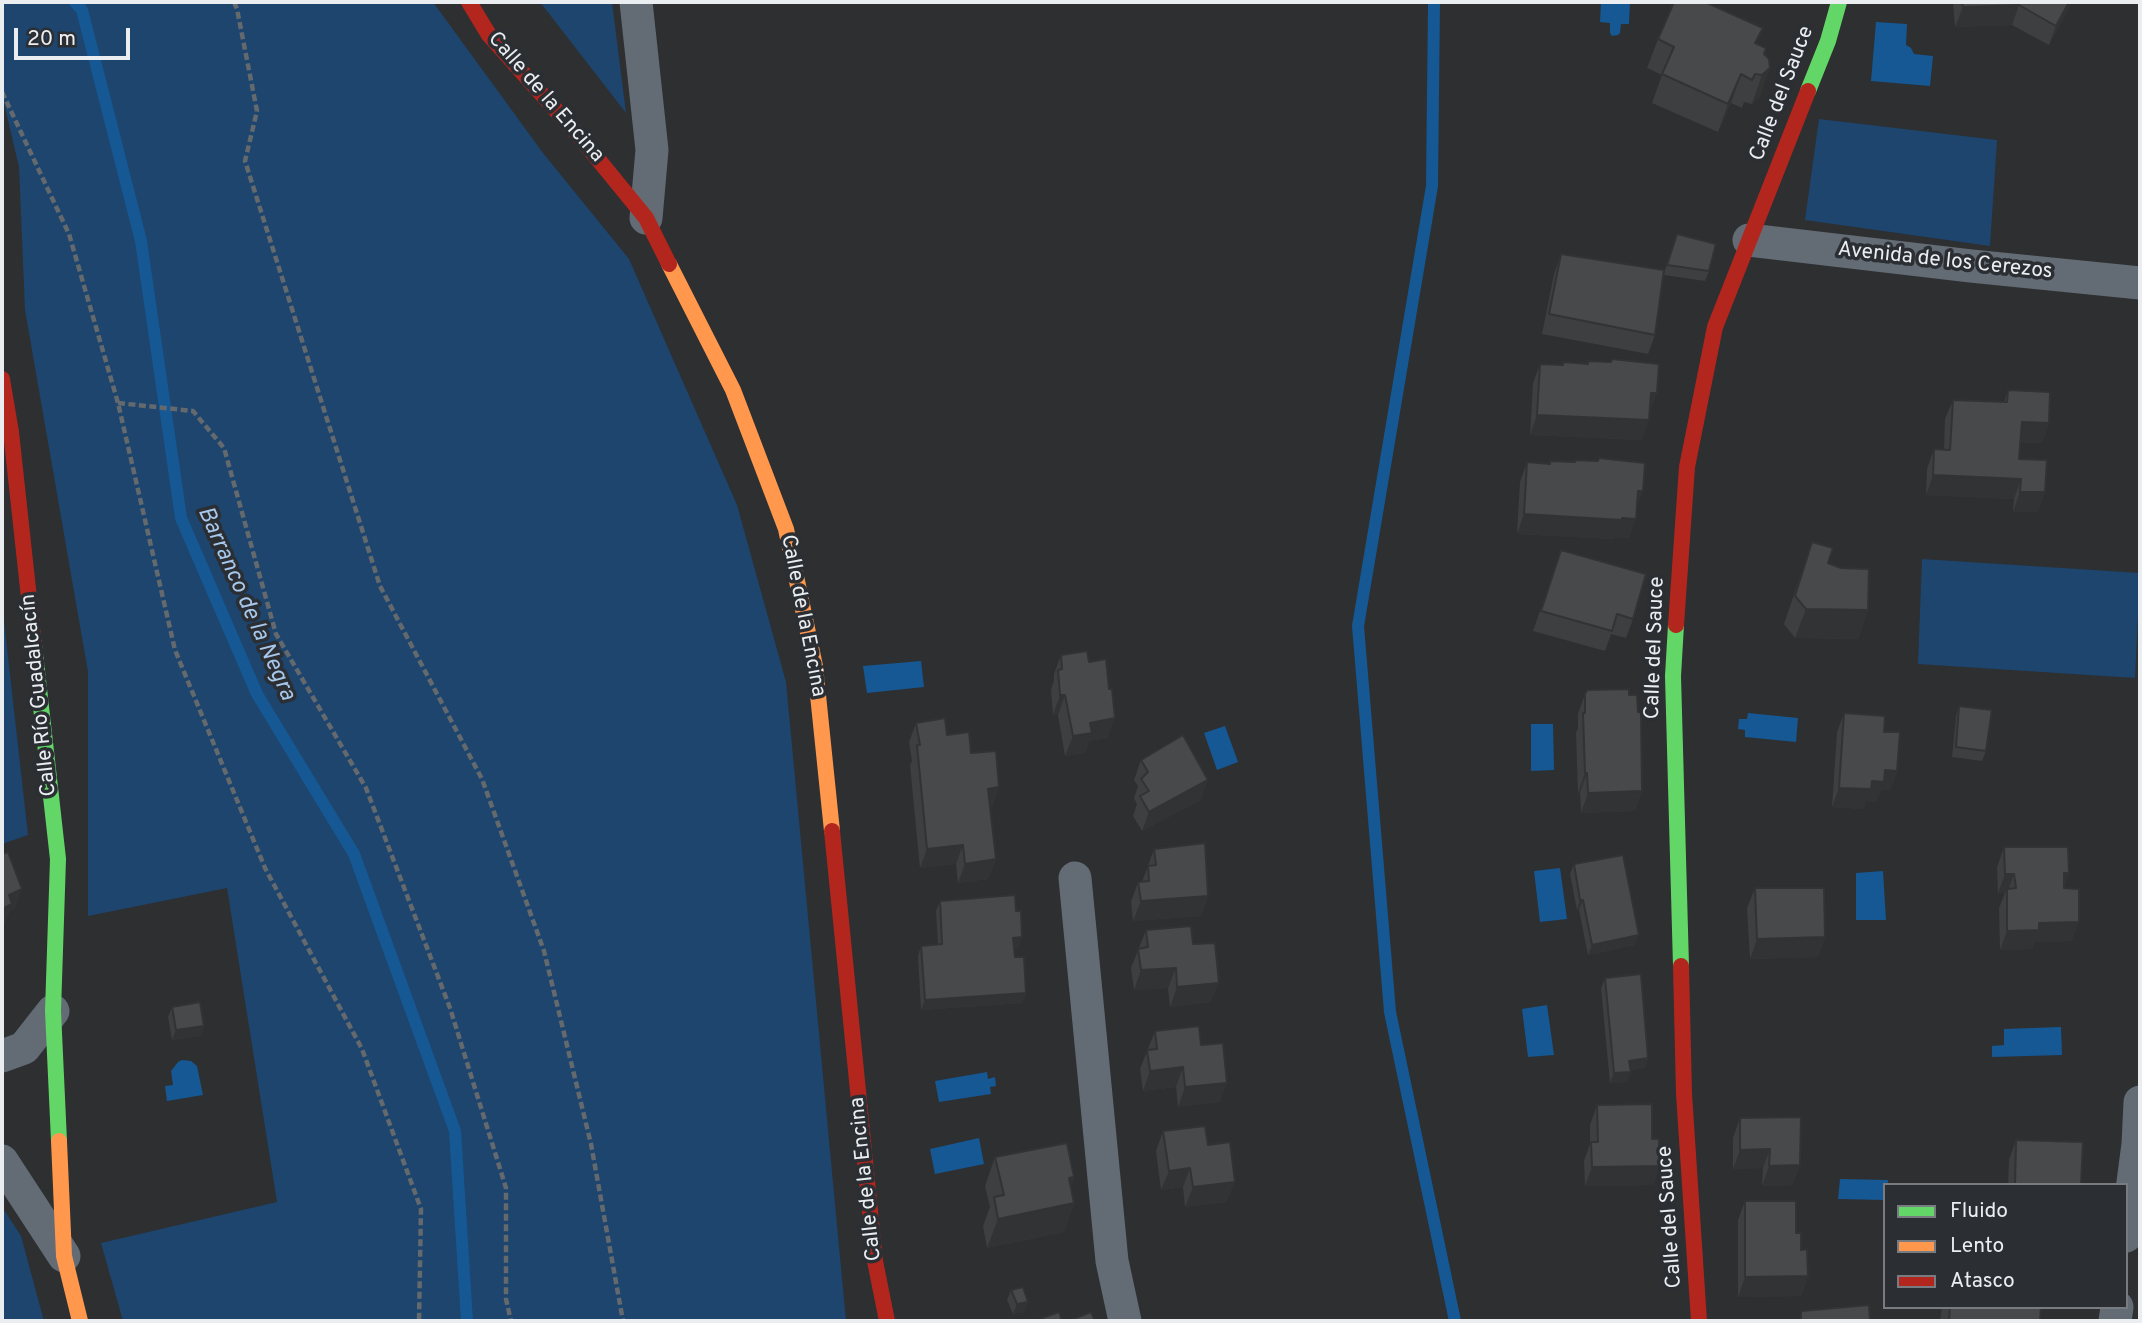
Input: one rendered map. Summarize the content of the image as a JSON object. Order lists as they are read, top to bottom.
{
  "streets": {
    "street": [
      "Calle del Sauce",
      "Calle de la Encina",
      "Avenida de los Cerezos",
      "Calle Río Guadalcacín"
    ]
  },
  "crossings": [
    ["Calle del Sauce", "Avenida de los Cerezos"]
  ],
  "water": ["Barranco de la Negra"],
  "legend": ["Fluido", "Lento", "Atasco"],
  "scale_bar": "20 m"
}
